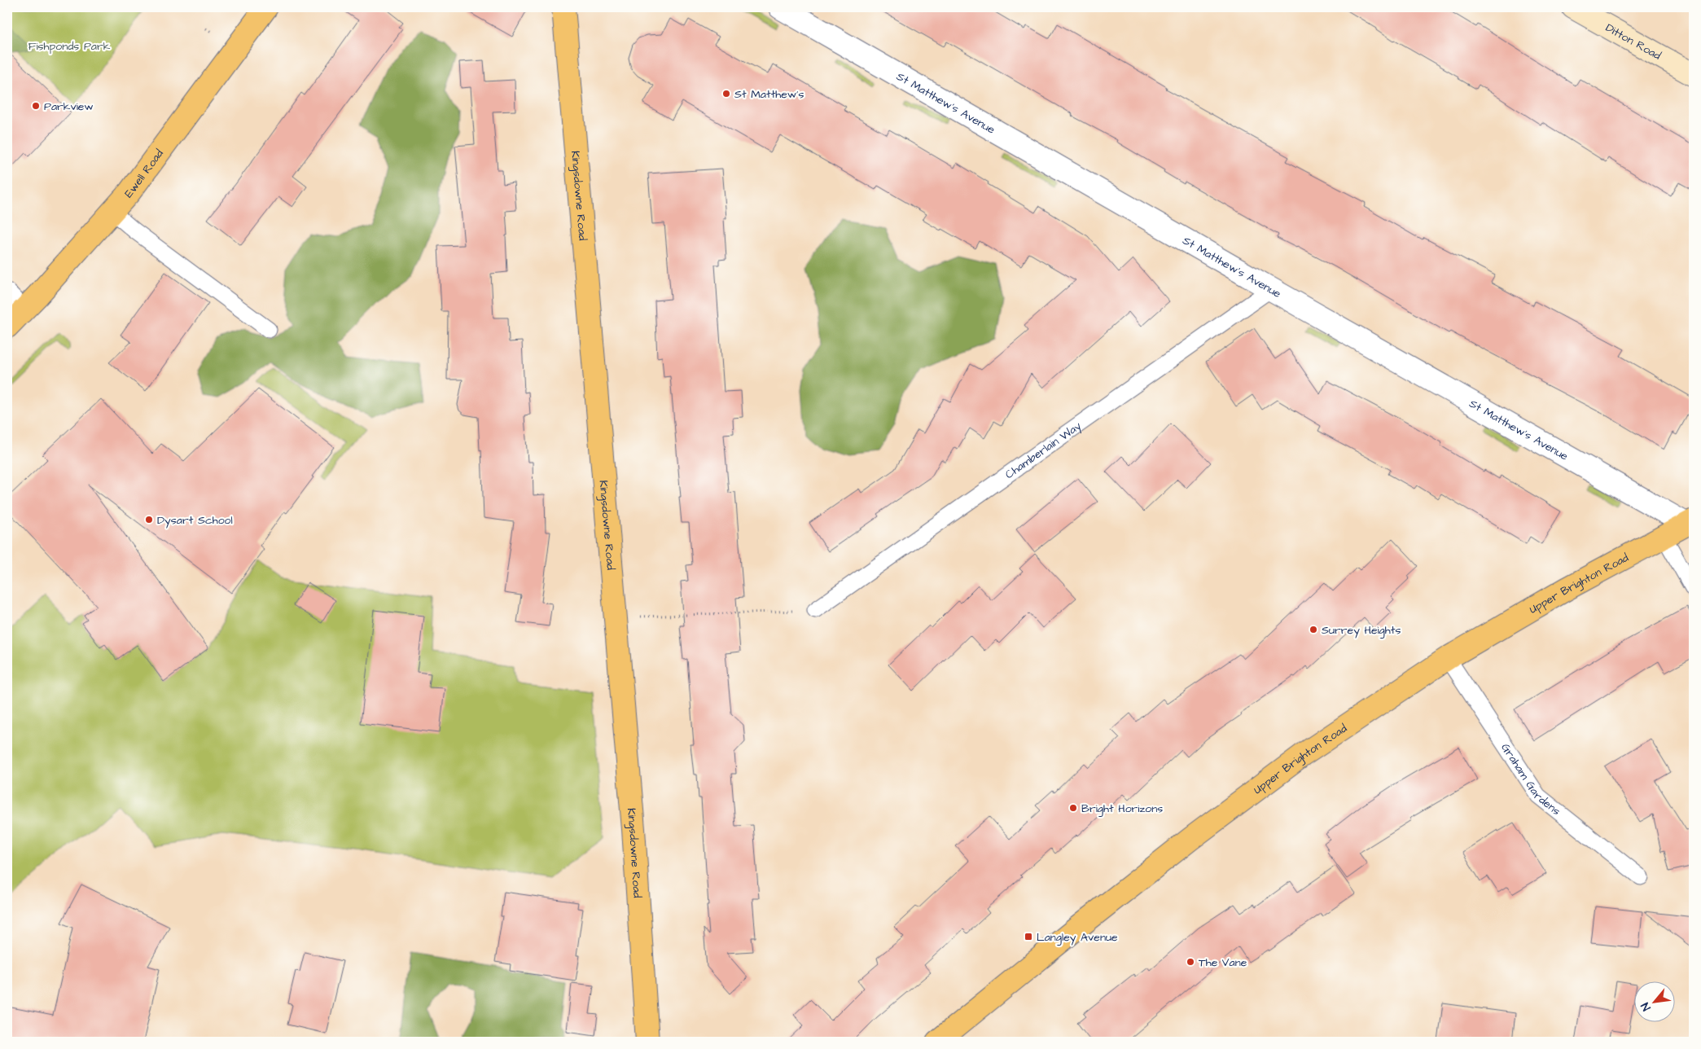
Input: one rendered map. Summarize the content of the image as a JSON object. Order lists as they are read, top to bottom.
{
  "streets": {
    "main road": [
      "Ditton Road",
      "Ewell Road",
      "Kingsdowne Road",
      "Upper Brighton Road"
    ],
    "street": ["St Matthew's Avenue"],
    "lane": ["Chamberlain Way", "Graham Gardens"]
  },
  "crossings": [
    ["St Matthew's Avenue", "Chamberlain Way"],
    ["St Matthew's Avenue", "Upper Brighton Road"],
    ["Upper Brighton Road", "Graham Gardens"]
  ],
  "parks": ["Fishponds Park"],
  "places": {
    "other": [
      "St Matthew's",
      "Parkview",
      "Dysart School",
      "Surrey Heights",
      "Bright Horizons",
      "The Vane"
    ],
    "transit": ["Langley Avenue"]
  },
  "north": "bottom left"
}
